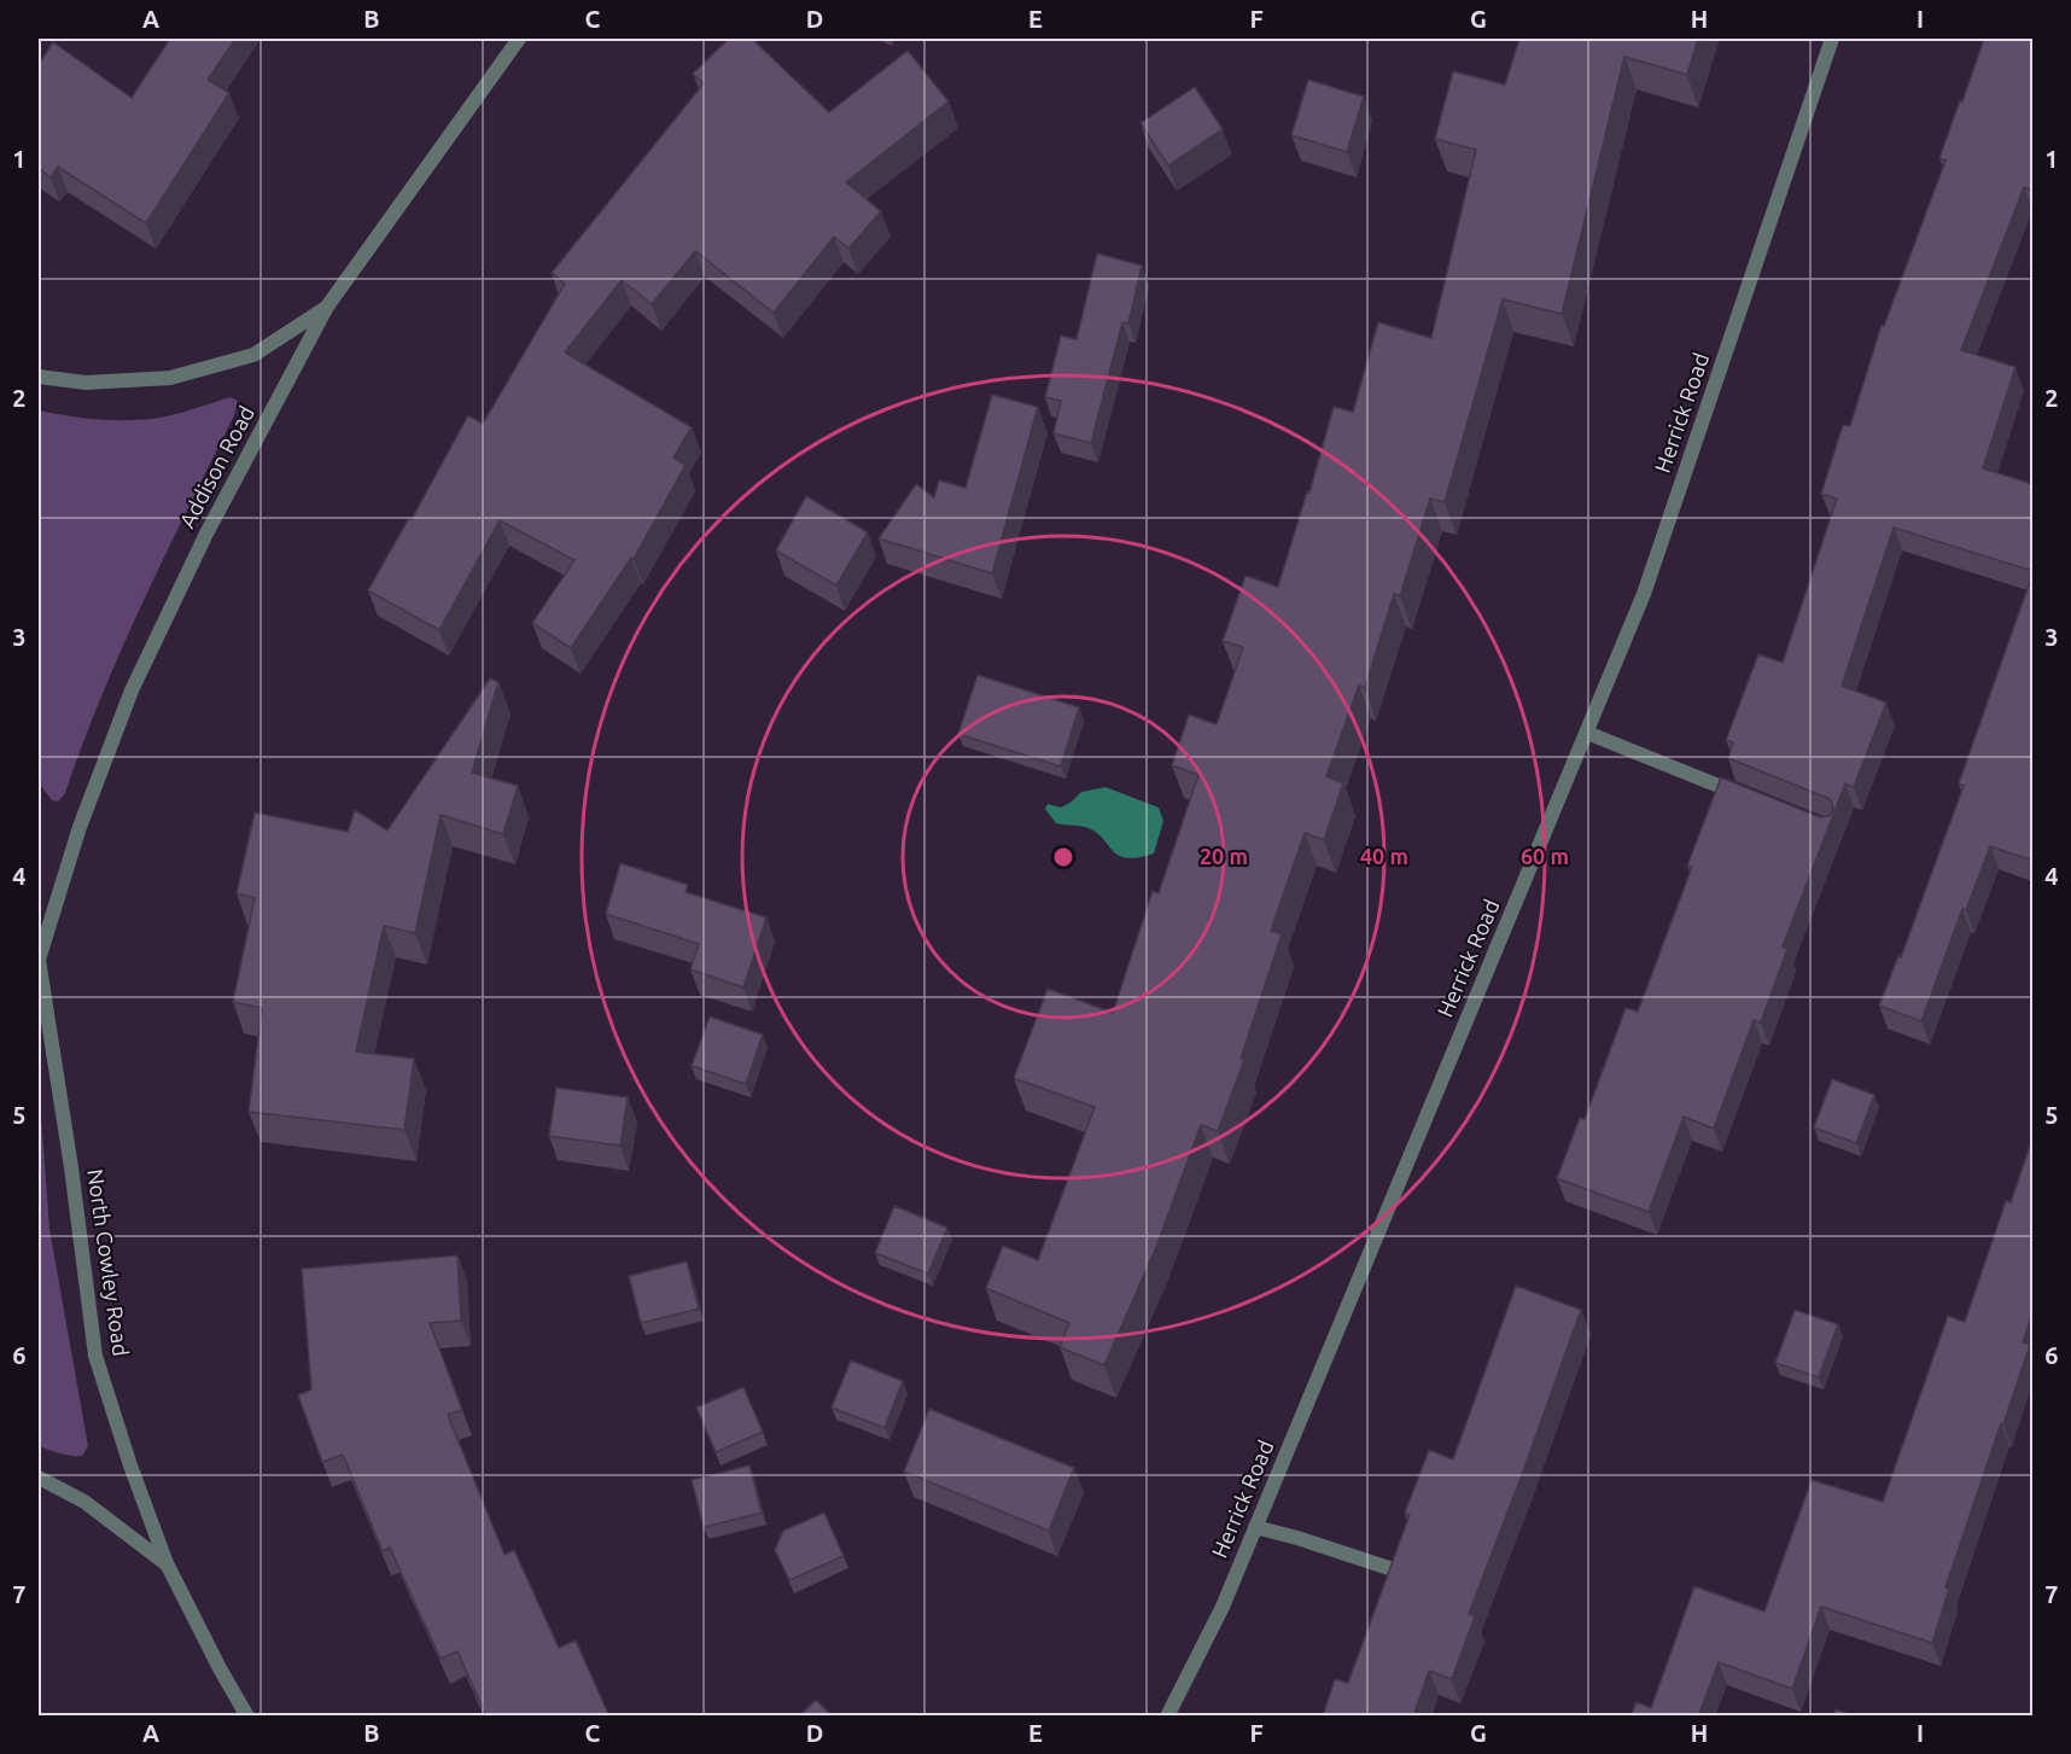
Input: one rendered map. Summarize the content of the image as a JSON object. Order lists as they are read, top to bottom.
{
  "streets": {
    "street": ["Herrick Road", "Addison Road", "North Cowley Road"]
  },
  "crossings": [
    ["Addison Road", "North Cowley Road"]
  ],
  "grid": {
    "columns": [
      "A",
      "B",
      "C",
      "D",
      "E",
      "F",
      "G",
      "H",
      "I"
    ],
    "rows": [
      "1",
      "2",
      "3",
      "4",
      "5",
      "6",
      "7"
    ]
  },
  "rings": ["20 m", "40 m", "60 m"]
}
